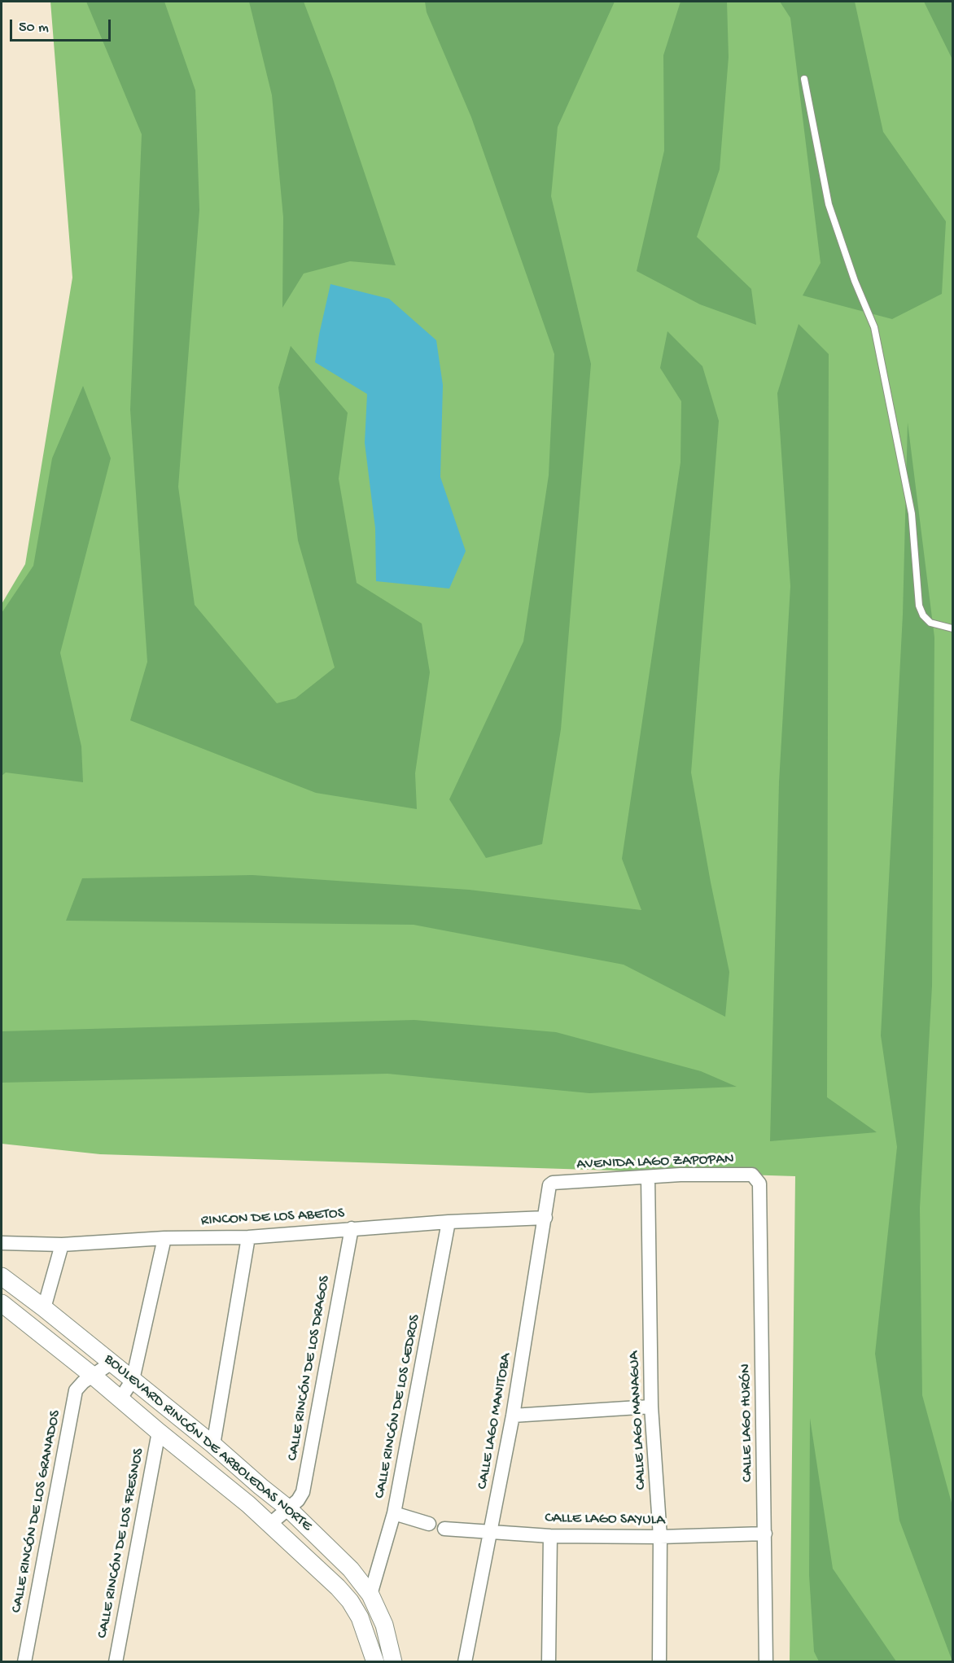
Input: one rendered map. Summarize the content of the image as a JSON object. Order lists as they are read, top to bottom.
{
  "streets": {
    "street": [
      "AVENIDA LAGO ZAPOPAN",
      "RINCON DE LOS ABETOS",
      "CALLE RINCÓN DE LOS DRAGOS",
      "CALLE RINCÓN DE LOS CEDROS",
      "CALLE LAGO MANAGUA",
      "CALLE LAGO MANITOBA",
      "CALLE LAGO HURÓN",
      "BOULEVARD RINCÓN DE ARBOLEDAS NORTE",
      "CALLE RINCÓN DE LOS GRANADOS",
      "CALLE LAGO SAYULA",
      "CALLE RINCÓN DE LOS FRESNOS"
    ]
  },
  "crossings": [
    ["AVENIDA LAGO ZAPOPAN", "CALLE LAGO MANAGUA"],
    ["AVENIDA LAGO ZAPOPAN", "CALLE LAGO MANITOBA"],
    ["AVENIDA LAGO ZAPOPAN", "CALLE LAGO HURÓN"],
    ["RINCON DE LOS ABETOS", "CALLE RINCÓN DE LOS DRAGOS"],
    ["RINCON DE LOS ABETOS", "CALLE RINCÓN DE LOS CEDROS"],
    ["RINCON DE LOS ABETOS", "CALLE LAGO MANITOBA"],
    ["CALLE RINCÓN DE LOS DRAGOS", "BOULEVARD RINCÓN DE ARBOLEDAS NORTE"],
    ["CALLE RINCÓN DE LOS CEDROS", "BOULEVARD RINCÓN DE ARBOLEDAS NORTE"],
    ["CALLE LAGO MANAGUA", "CALLE LAGO SAYULA"],
    ["CALLE LAGO MANITOBA", "CALLE LAGO SAYULA"],
    ["CALLE LAGO HURÓN", "CALLE LAGO SAYULA"],
    ["BOULEVARD RINCÓN DE ARBOLEDAS NORTE", "CALLE RINCÓN DE LOS GRANADOS"],
    ["BOULEVARD RINCÓN DE ARBOLEDAS NORTE", "CALLE RINCÓN DE LOS FRESNOS"]
  ],
  "scale_bar": "50 m"
}
